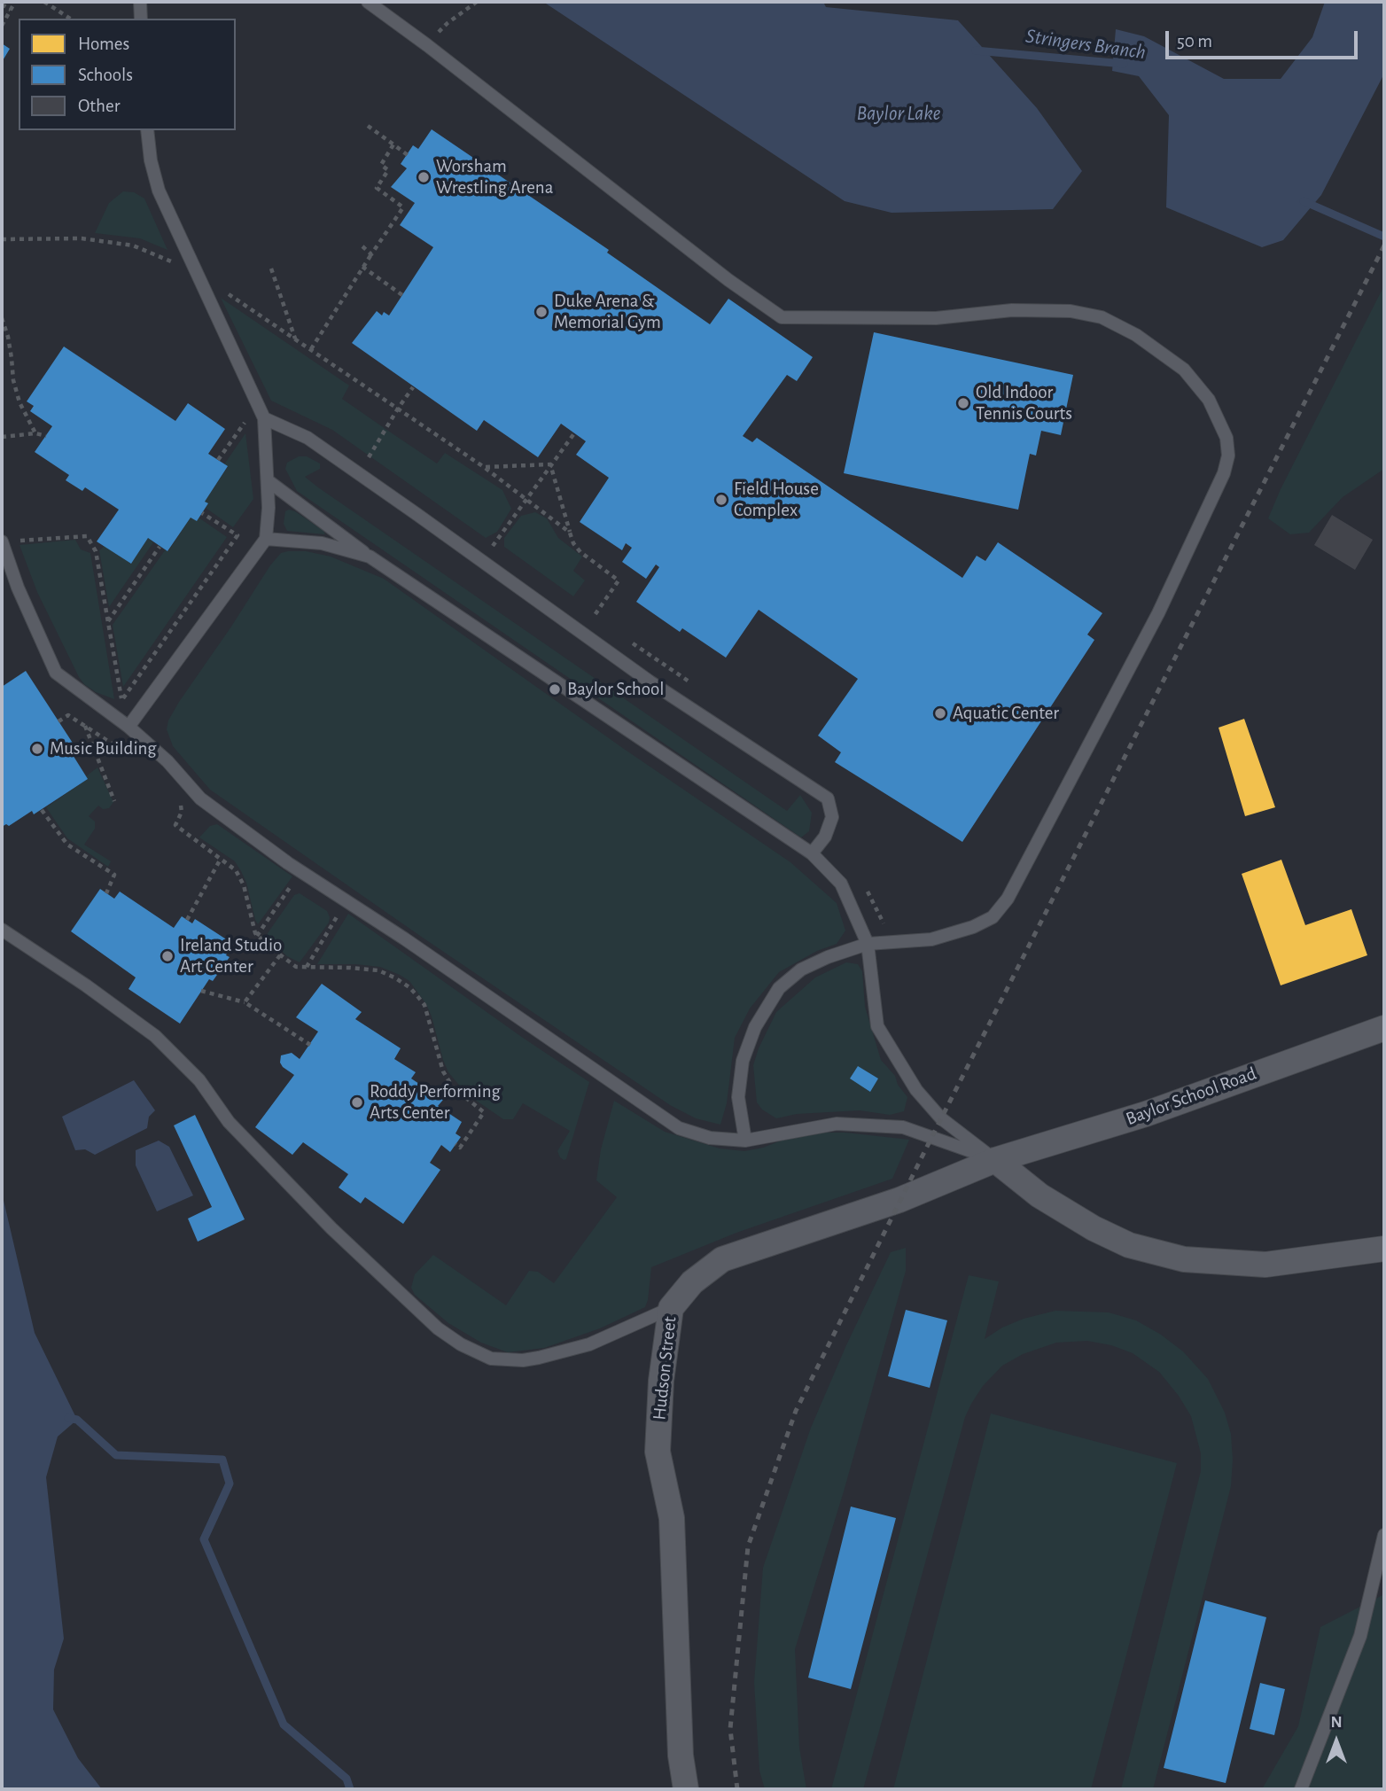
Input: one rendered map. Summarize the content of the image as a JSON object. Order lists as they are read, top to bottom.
{
  "streets": {
    "street": ["Baylor School Road", "Hudson Street"]
  },
  "crossings": [
    ["Baylor School Road", "Hudson Street"]
  ],
  "water": ["Stringers Branch", "Baylor Lake"],
  "places": [
    "Worsham Wrestling Arena",
    "Duke Arena & Memorial Gym",
    "Old Indoor Tennis Courts",
    "Field House Complex",
    "Baylor School",
    "Aquatic Center",
    "Music Building",
    "Ireland Studio Art Center",
    "Roddy Performing Arts Center"
  ],
  "legend": ["Homes", "Schools", "Other"],
  "scale_bar": "50 m",
  "north": "top"
}
